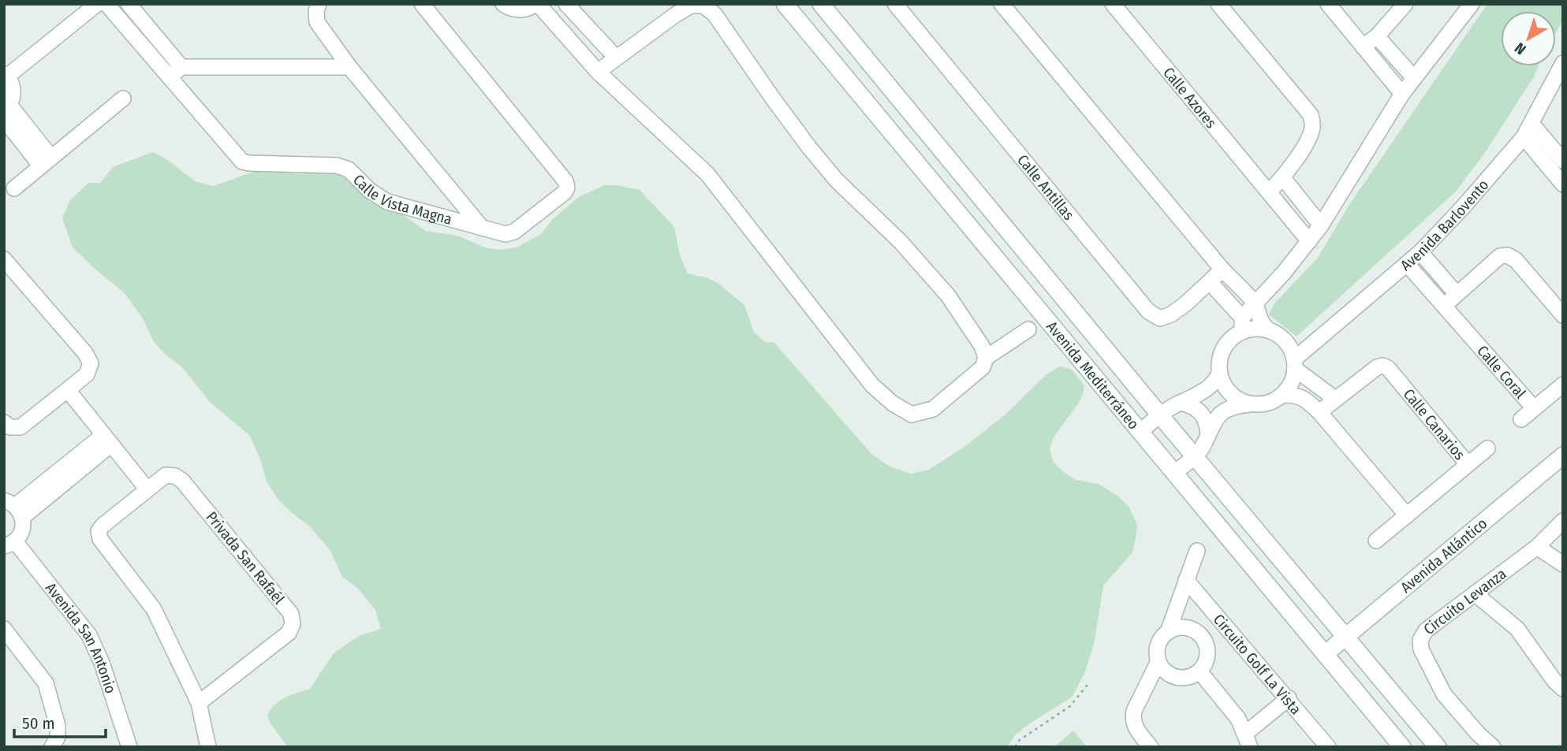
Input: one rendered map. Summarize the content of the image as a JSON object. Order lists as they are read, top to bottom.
{
  "streets": {
    "street": [
      "Calle Azores",
      "Calle Antillas",
      "Calle Vista Magna",
      "Avenida Barlovento",
      "Calle Coral",
      "Avenida Mediterráneo",
      "Calle Canarios",
      "Avenida Atlántico",
      "Privada San Rafaél",
      "Circuito Levanza",
      "Avenida San Antonio",
      "Circuito Golf La Vista"
    ]
  },
  "crossings": [
    ["Avenida Barlovento", "Calle Coral"],
    ["Avenida Mediterráneo", "Avenida Atlántico"]
  ],
  "scale_bar": "50 m",
  "north": "bottom left"
}
